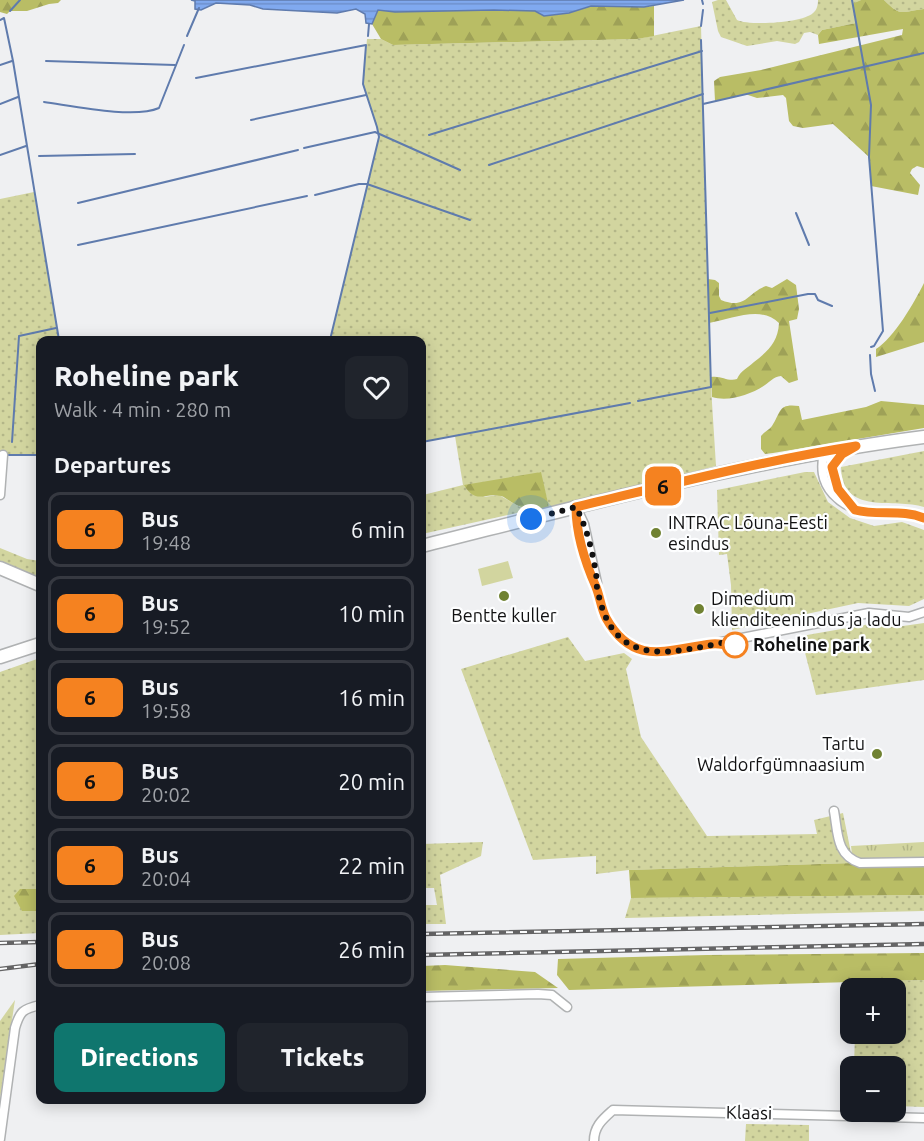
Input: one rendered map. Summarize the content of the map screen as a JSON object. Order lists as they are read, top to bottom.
{
  "streets": {
    "street": ["Klaasi"]
  },
  "places": [
    "INTRAC Lõuna-Eesti esindus",
    "Bentte kuller",
    "Dimedium klienditeenindus ja ladu",
    "Roheline park",
    "Tartu Waldorfgümnaasium"
  ],
  "lines": ["bus line 6"],
  "page": {
    "on_map": "6",
    "heading": [
      ["Roheline park", "Walk · 4 min · 280 m"],
      "Departures"
    ],
    "list": [
      {
        "mark": "6",
        "name": "Bus",
        "note": "19:48",
        "value": "6 min"
      },
      {
        "mark": "6",
        "name": "Bus",
        "note": "19:52",
        "value": "10 min"
      },
      {
        "mark": "6",
        "name": "Bus",
        "note": "19:58",
        "value": "16 min"
      },
      {
        "mark": "6",
        "name": "Bus",
        "note": "20:02",
        "value": "20 min"
      },
      {
        "mark": "6",
        "name": "Bus",
        "note": "20:04",
        "value": "22 min"
      },
      {
        "mark": "6",
        "name": "Bus",
        "note": "20:08",
        "value": "26 min"
      }
    ],
    "map_buttons": ["+", "−"],
    "buttons": ["Directions", "Tickets"]
  }
}
